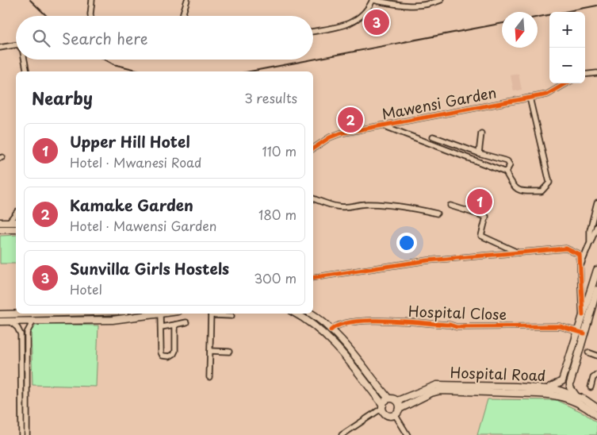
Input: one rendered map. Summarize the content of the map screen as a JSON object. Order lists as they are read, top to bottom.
{
  "streets": {
    "street": ["Mawensi Garden", "Hospital Close", "Hospital Road"]
  },
  "north": "bottom",
  "page": {
    "pins": ["3", "2", "1"],
    "map_buttons": ["+", "−"],
    "search": "Search here",
    "heading": ["Nearby", "3 results"],
    "list": [
      {
        "mark": "1",
        "name": "Upper Hill Hotel",
        "note": "Hotel · Mwanesi Road",
        "value": "110 m"
      },
      {
        "mark": "2",
        "name": "Kamake Garden",
        "note": "Hotel · Mawensi Garden",
        "value": "180 m"
      },
      {
        "mark": "3",
        "name": "Sunvilla Girls Hostels",
        "note": "Hotel",
        "value": "300 m"
      }
    ]
  }
}
